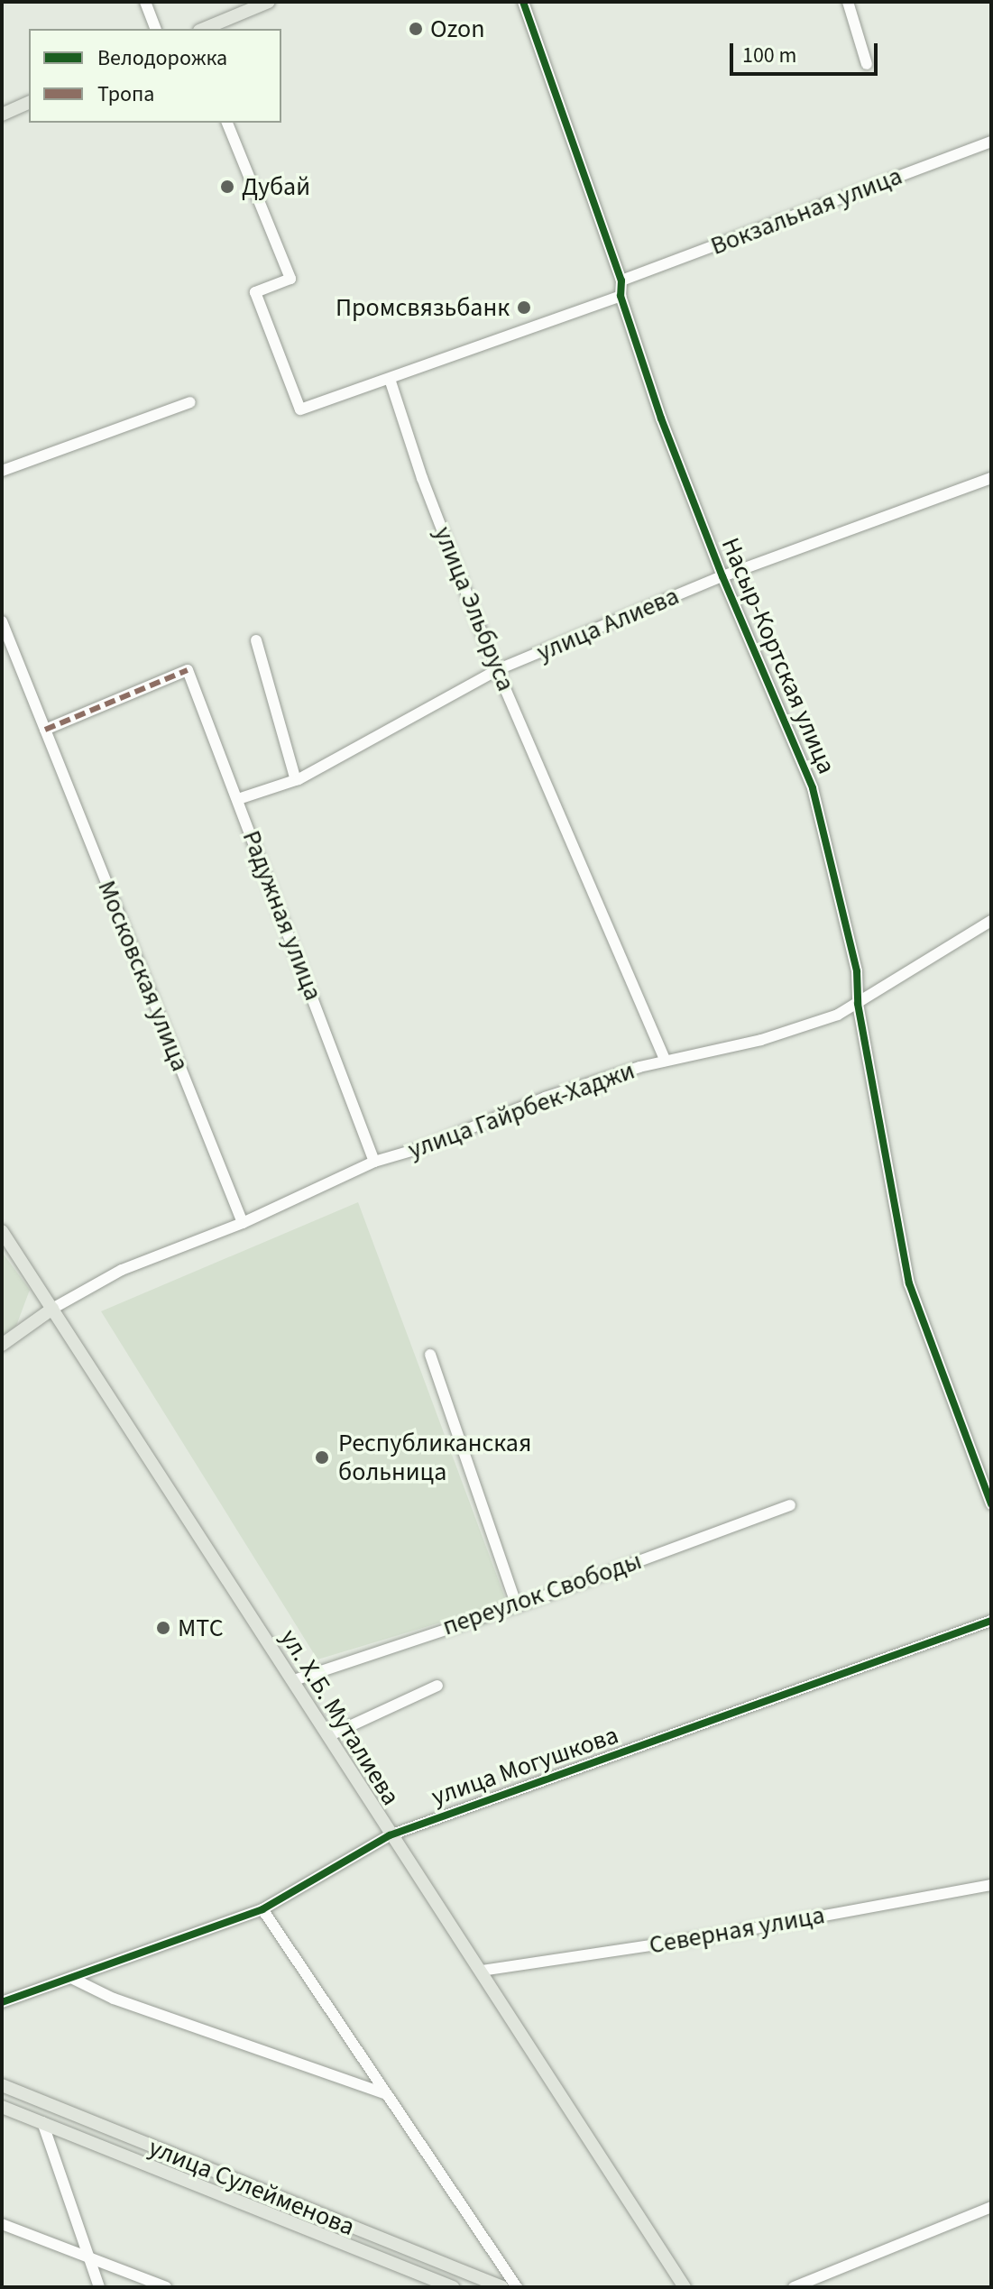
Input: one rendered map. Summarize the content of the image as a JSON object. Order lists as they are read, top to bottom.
{
  "streets": {
    "main road": ["ул. Х.Б. Муталиева", "улица Сулейменова"],
    "street": [
      "Вокзальная улица",
      "улица Эльбруса",
      "улица Алиева",
      "Насыр-Кортская улица",
      "Радужная улица",
      "Московская улица",
      "улица Гайрбек-Хаджи",
      "переулок Свободы",
      "улица Могушкова",
      "Северная улица"
    ]
  },
  "crossings": [
    ["Вокзальная улица", "Насыр-Кортская улица"],
    ["улица Эльбруса", "улица Алиева"],
    ["улица Эльбруса", "улица Гайрбек-Хаджи"],
    ["улица Алиева", "Насыр-Кортская улица"],
    ["улица Алиева", "Радужная улица"],
    ["Насыр-Кортская улица", "улица Гайрбек-Хаджи"],
    ["Радужная улица", "Московская улица"],
    ["Радужная улица", "улица Гайрбек-Хаджи"],
    ["Московская улица", "улица Гайрбек-Хаджи"],
    ["улица Гайрбек-Хаджи", "ул. Х.Б. Муталиева"],
    ["переулок Свободы", "ул. Х.Б. Муталиева"],
    ["ул. Х.Б. Муталиева", "улица Могушкова"],
    ["ул. Х.Б. Муталиева", "Северная улица"]
  ],
  "places": [
    "Ozon",
    "Дубай",
    "Промсвязьбанк",
    "Республиканская больница",
    "МТС"
  ],
  "legend": ["Велодорожка", "Тропа"],
  "scale_bar": "100 m"
}
